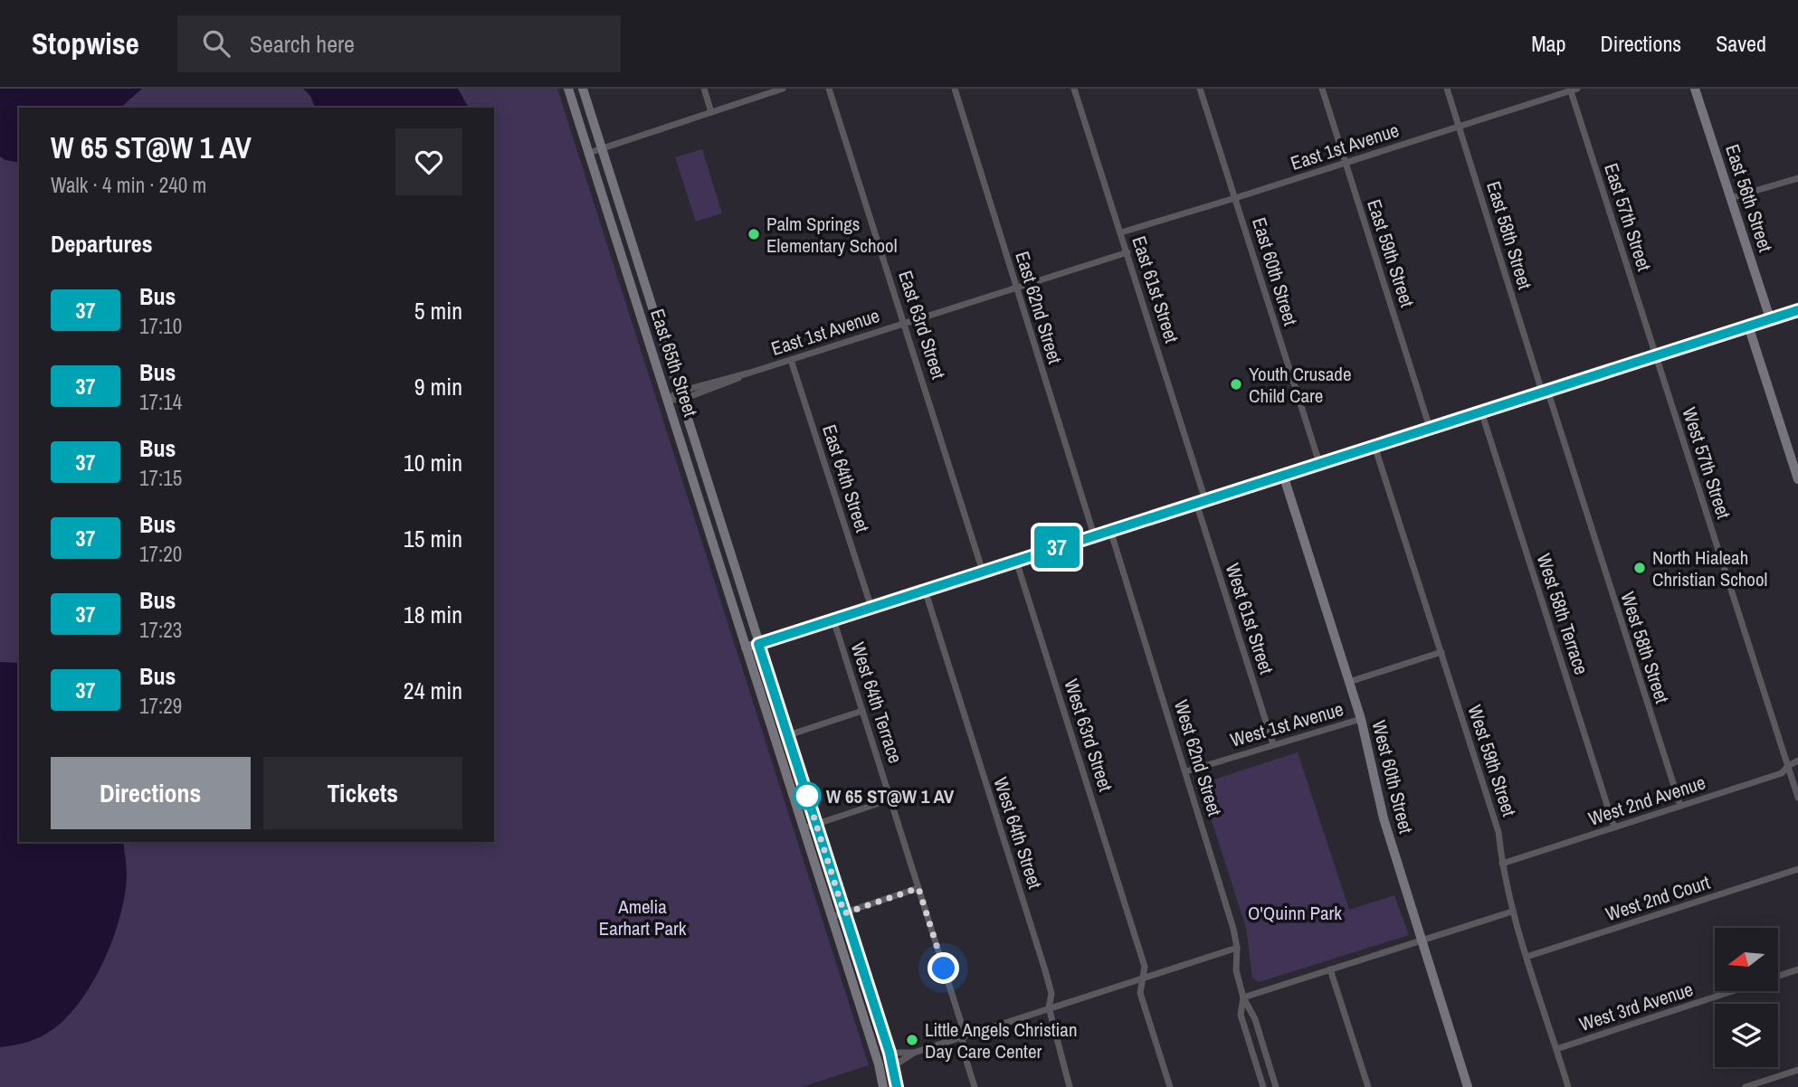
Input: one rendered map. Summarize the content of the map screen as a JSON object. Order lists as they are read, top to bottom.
{
  "streets": {
    "main road": ["East 56th Street", "East 65th Street", "West 60th Street"],
    "street": [
      "East 1st Avenue",
      "East 57th Street",
      "East 58th Street",
      "East 59th Street",
      "East 60th Street",
      "East 61st Street",
      "East 62nd Street",
      "East 63rd Street",
      "West 57th Street",
      "East 64th Street",
      "West 58th Terrace",
      "West 61st Street",
      "West 58th Street",
      "West 64th Terrace",
      "West 1st Avenue",
      "West 63rd Street",
      "West 62nd Street",
      "West 59th Street",
      "West 2nd Avenue",
      "West 64th Street",
      "West 2nd Court",
      "West 3rd Avenue"
    ]
  },
  "crossings": [
    ["East 1st Avenue", "East 57th Street"],
    ["East 1st Avenue", "East 58th Street"],
    ["East 1st Avenue", "East 59th Street"],
    ["East 1st Avenue", "East 60th Street"],
    ["East 1st Avenue", "East 61st Street"],
    ["East 1st Avenue", "East 62nd Street"],
    ["East 1st Avenue", "East 63rd Street"],
    ["East 1st Avenue", "East 65th Street"],
    ["East 1st Avenue", "East 64th Street"],
    ["East 57th Street", "West 57th Street"],
    ["East 58th Street", "West 58th Street"],
    ["West 57th Street", "West 2nd Avenue"],
    ["West 58th Terrace", "West 2nd Avenue"],
    ["West 61st Street", "West 1st Avenue"],
    ["West 58th Street", "West 2nd Avenue"],
    ["West 1st Avenue", "West 62nd Street"],
    ["West 1st Avenue", "West 59th Street"],
    ["West 1st Avenue", "West 60th Street"],
    ["West 59th Street", "West 2nd Avenue"],
    ["West 59th Street", "West 2nd Court"],
    ["West 59th Street", "West 3rd Avenue"]
  ],
  "parks": ["Amelia Earhart Park", "O'Quinn Park"],
  "places": [
    "Palm Springs Elementary School",
    "Youth Crusade Child Care",
    "North Hialeah Christian School",
    "W 65 ST@W 1 AV",
    "Little Angels Christian Day Care Center"
  ],
  "lines": ["bus line 37"],
  "north": "left",
  "page": {
    "header": "Stopwise",
    "search": "Search here",
    "nav": ["Map", "Directions", "Saved"],
    "on_map": "37",
    "heading": [
      ["W 65 ST@W 1 AV", "Walk · 4 min · 240 m"],
      "Departures"
    ],
    "list": [
      {
        "mark": "37",
        "name": "Bus",
        "note": "17:10",
        "value": "5 min"
      },
      {
        "mark": "37",
        "name": "Bus",
        "note": "17:14",
        "value": "9 min"
      },
      {
        "mark": "37",
        "name": "Bus",
        "note": "17:15",
        "value": "10 min"
      },
      {
        "mark": "37",
        "name": "Bus",
        "note": "17:20",
        "value": "15 min"
      },
      {
        "mark": "37",
        "name": "Bus",
        "note": "17:23",
        "value": "18 min"
      },
      {
        "mark": "37",
        "name": "Bus",
        "note": "17:29",
        "value": "24 min"
      }
    ],
    "buttons": ["Directions", "Tickets"]
  }
}
